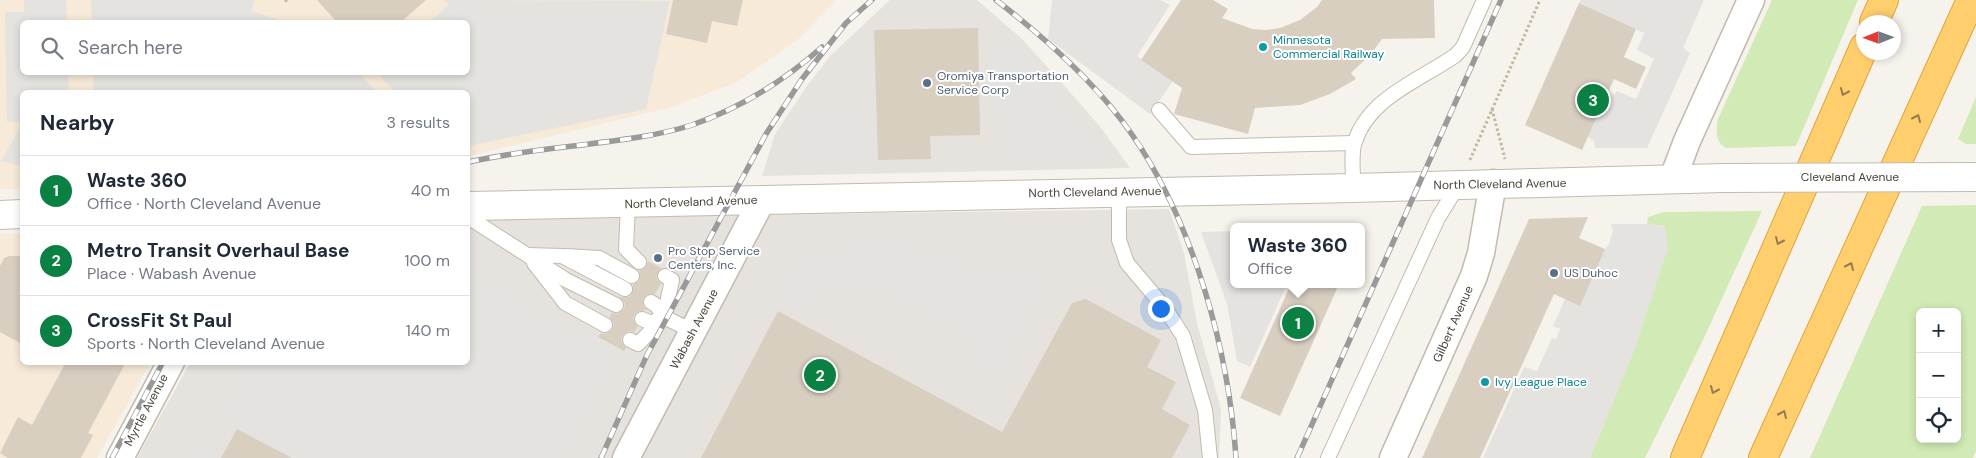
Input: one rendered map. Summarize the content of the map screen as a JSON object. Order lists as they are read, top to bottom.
{
  "streets": {
    "street": [
      "Cleveland Avenue",
      "North Cleveland Avenue",
      "Gilbert Avenue",
      "Wabash Avenue",
      "Myrtle Avenue"
    ]
  },
  "crossings": [
    ["Cleveland Avenue", "North Cleveland Avenue"],
    ["North Cleveland Avenue", "Gilbert Avenue"],
    ["North Cleveland Avenue", "Wabash Avenue"]
  ],
  "places": [
    "Minnesota Commercial Railway",
    "Oromiya Transportation Service Corp",
    "Pro Stop Service Centers, Inc.",
    "US Duhoc",
    "Ivy League Place"
  ],
  "north": "left",
  "page": {
    "search": "Search here",
    "pins": ["3", "1", "2"],
    "heading": ["Nearby", "3 results"],
    "list": [
      {
        "mark": "1",
        "name": "Waste 360",
        "note": "Office · North Cleveland Avenue",
        "value": "40 m"
      },
      {
        "mark": "2",
        "name": "Metro Transit Overhaul Base",
        "note": "Place · Wabash Avenue",
        "value": "100 m"
      },
      {
        "mark": "3",
        "name": "CrossFit St Paul",
        "note": "Sports · North Cleveland Avenue",
        "value": "140 m"
      }
    ],
    "popup": ["Waste 360", "Office"],
    "map_buttons": ["+", "−"]
  }
}
